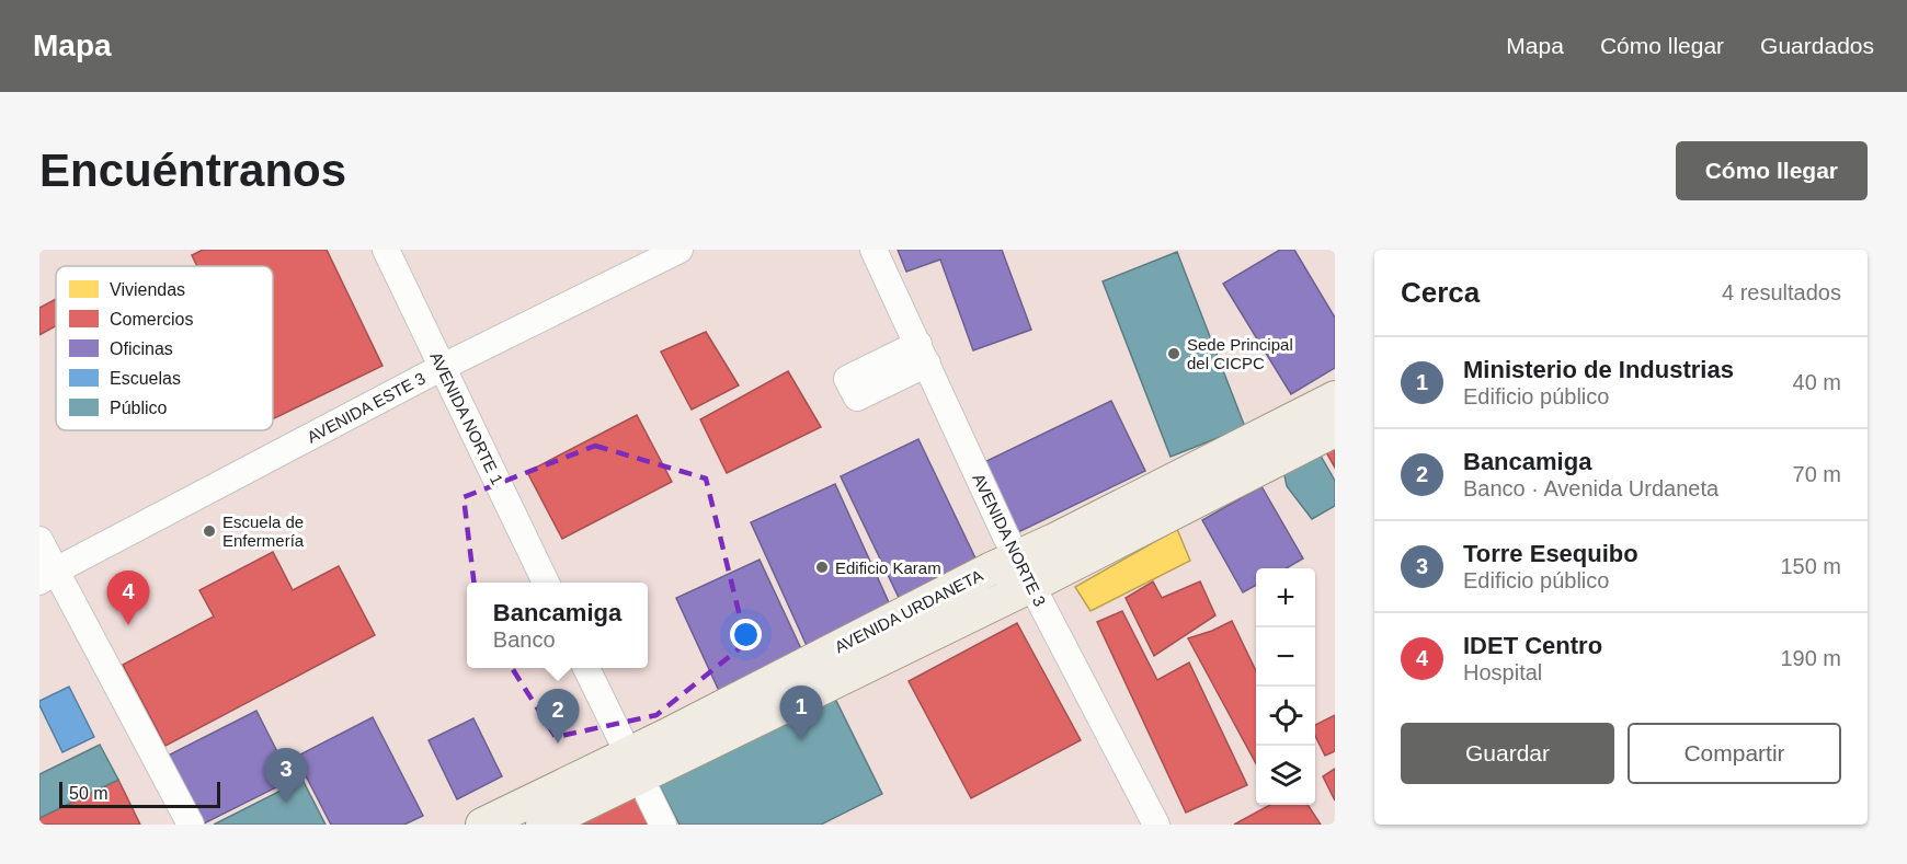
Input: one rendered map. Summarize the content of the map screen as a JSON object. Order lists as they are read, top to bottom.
{
  "streets": {
    "main road": ["AVENIDA URDANETA"],
    "street": ["AVENIDA ESTE 3", "AVENIDA NORTE 1", "AVENIDA NORTE 3"]
  },
  "crossings": [
    ["AVENIDA ESTE 3", "AVENIDA NORTE 1"],
    ["AVENIDA NORTE 3", "AVENIDA URDANETA"]
  ],
  "places": ["Sede Principal del CICPC", "Escuela de Enfermería", "Edificio Karam"],
  "legend": [
    "Viviendas",
    "Comercios",
    "Oficinas",
    "Escuelas",
    "Público"
  ],
  "scale_bar": "50 m",
  "page": {
    "header": "Mapa",
    "nav": ["Mapa", "Cómo llegar", "Guardados"],
    "buttons": [
      "Cómo llegar",
      ["Guardar", "Compartir"]
    ],
    "title": "Encuéntranos",
    "heading": ["Cerca", "4 resultados"],
    "list": [
      {
        "mark": "1",
        "name": "Ministerio de Industrias",
        "note": "Edificio público",
        "value": "40 m"
      },
      {
        "mark": "2",
        "name": "Bancamiga",
        "note": "Banco · Avenida Urdaneta",
        "value": "70 m"
      },
      {
        "mark": "3",
        "name": "Torre Esequibo",
        "note": "Edificio público",
        "value": "150 m"
      },
      {
        "mark": "4",
        "name": "IDET Centro",
        "note": "Hospital",
        "value": "190 m"
      }
    ],
    "map_buttons": ["+", "−"],
    "pins": [
      "4",
      "1",
      "2",
      "3"
    ],
    "popup": ["Bancamiga", "Banco"],
    "scale": "50 m"
  }
}
